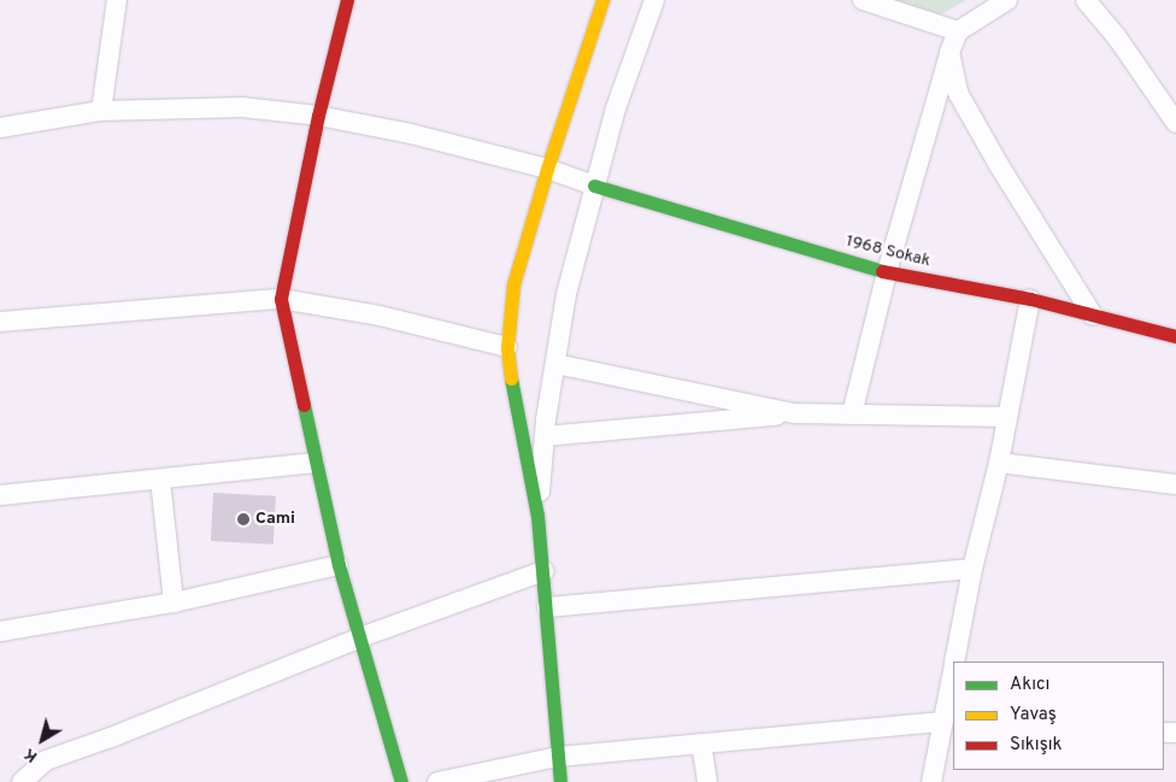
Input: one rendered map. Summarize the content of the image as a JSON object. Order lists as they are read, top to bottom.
{
  "streets": {
    "street": ["1968 Sokak"]
  },
  "places": ["Cami"],
  "legend": ["Akıcı", "Yavaş", "Sıkışık"],
  "north": "bottom left"
}
